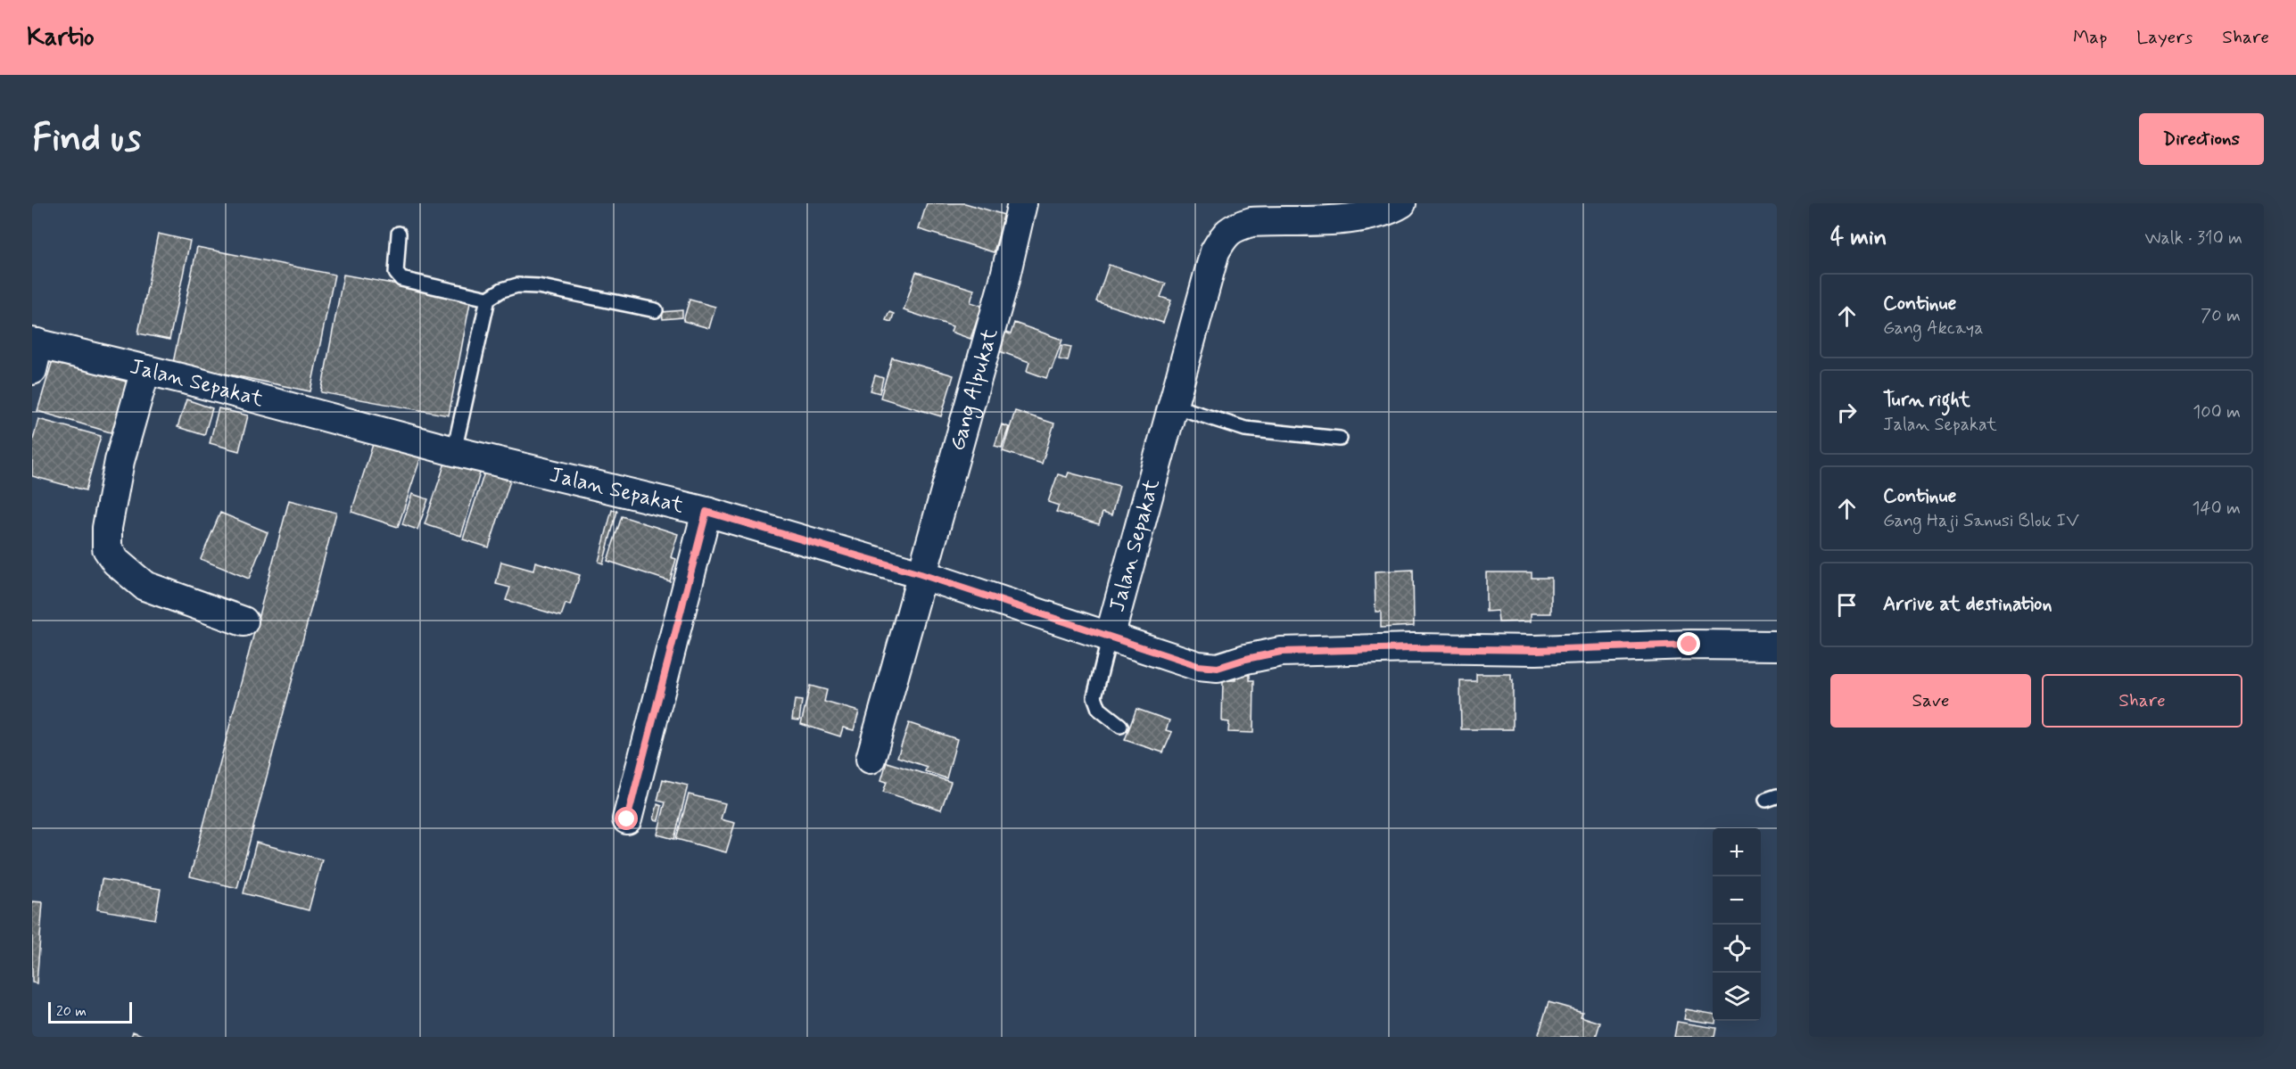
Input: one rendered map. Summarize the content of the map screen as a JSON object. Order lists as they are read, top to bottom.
{
  "streets": {
    "street": ["Jalan Sepakat", "Gang Alpukat"]
  },
  "crossings": [
    ["Jalan Sepakat", "Gang Alpukat"]
  ],
  "scale_bar": "20 m",
  "page": {
    "header": "Kartio",
    "nav": ["Map", "Layers", "Share"],
    "buttons": [
      "Directions",
      ["Save", "Share"]
    ],
    "title": "Find us",
    "heading": ["4 min", "Walk · 310 m"],
    "list": [
      ["Continue", "Gang Akcaya", "70 m"],
      ["Turn right", "Jalan Sepakat", "100 m"],
      ["Continue", "Gang Haji Sanusi Blok IV", "140 m"],
      "Arrive at destination"
    ],
    "map_buttons": ["+", "−"],
    "scale": "20 m"
  }
}
